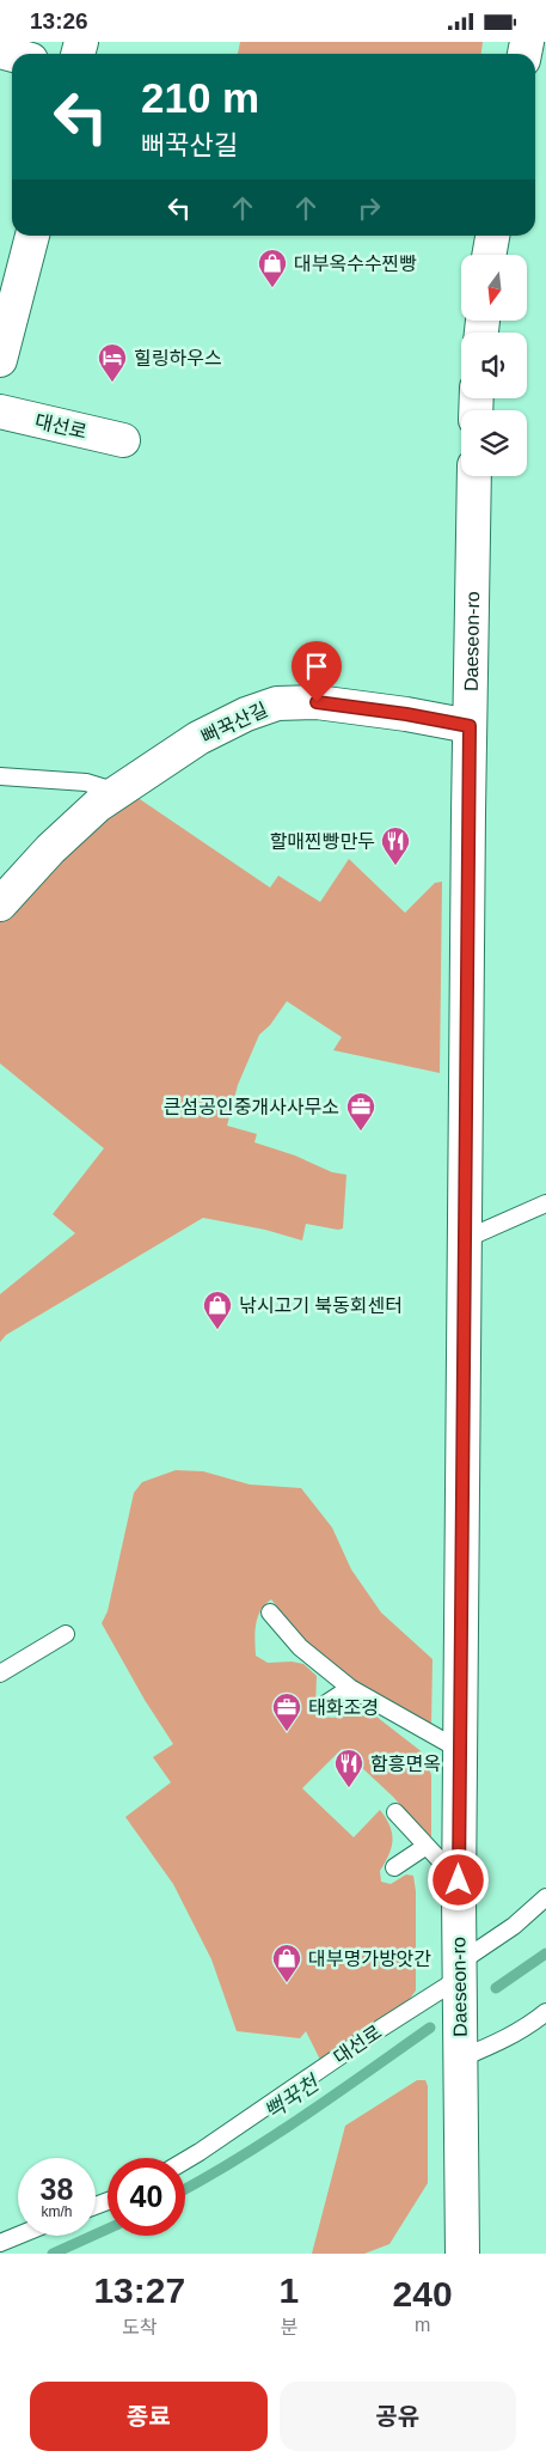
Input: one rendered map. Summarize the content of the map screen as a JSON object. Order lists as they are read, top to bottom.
{
  "streets": {
    "street": ["대선로", "Daeseon-ro", "뻐꾹산길"]
  },
  "crossings": [
    ["대선로", "Daeseon-ro"],
    ["Daeseon-ro", "뻐꾹산길"]
  ],
  "water": ["뻑꾹천"],
  "places": {
    "shop": ["대부옥수수찐빵", "낚시고기 북동회센터", "대부명가방앗간"],
    "hotel": ["힐링하우스"],
    "restaurant": ["할매찐빵만두", "함흥면옥"],
    "office": ["큰섬공인중개사사무소", "태화조경"]
  },
  "north": "bottom",
  "page": {
    "status": "13:26",
    "turn": ["210 m", "뻐꾹산길"],
    "speed": "38 km/h",
    "limit": "40",
    "eta": [
      "13:27",
      "도착",
      "1",
      "분",
      "240",
      "m"
    ],
    "buttons": ["종료", "공유"]
  }
}
